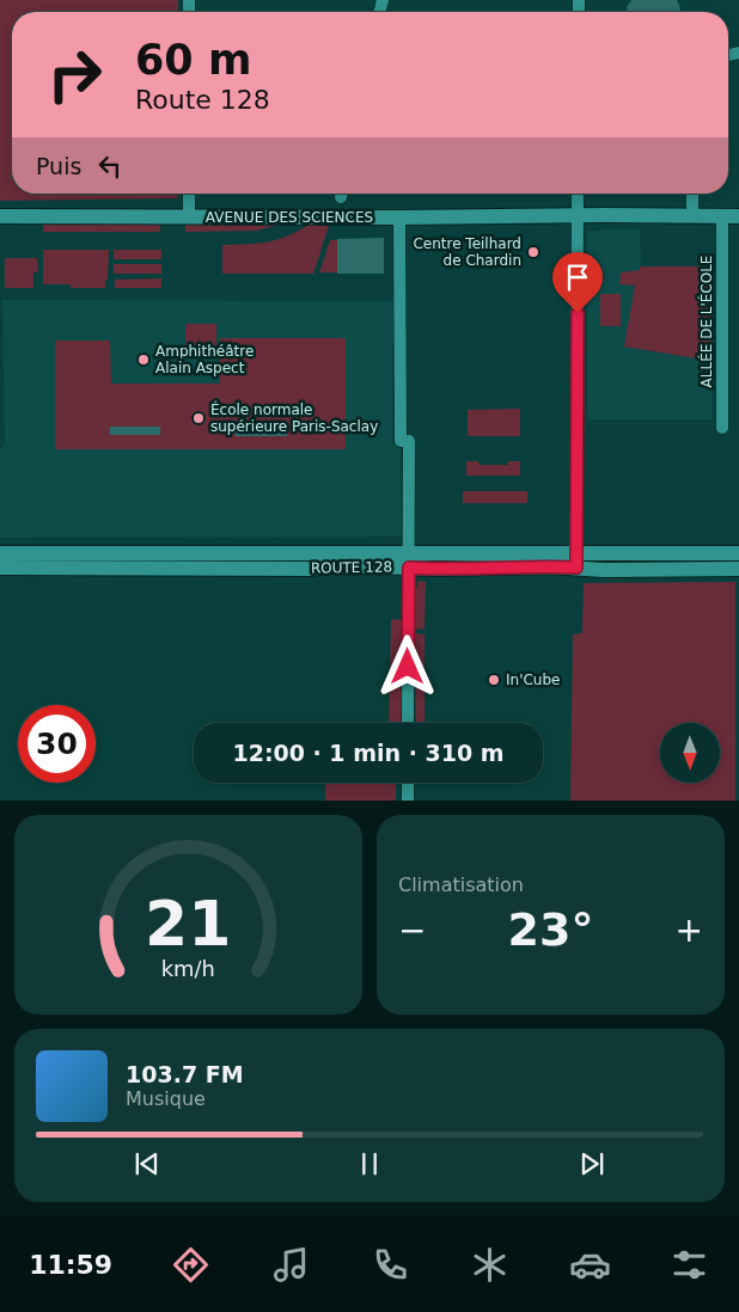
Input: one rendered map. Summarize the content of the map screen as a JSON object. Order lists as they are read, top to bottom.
{
  "streets": {
    "main road": ["AVENUE DES SCIENCES", "ROUTE 128"],
    "street": ["ALLÉE DE L'ÉCOLE"]
  },
  "crossings": [
    ["AVENUE DES SCIENCES", "ALLÉE DE L'ÉCOLE"]
  ],
  "places": [
    "Centre Teilhard de Chardin",
    "Amphithéâtre Alain Aspect",
    "École normale supérieure Paris-Saclay",
    "In'Cube"
  ],
  "north": "bottom",
  "page": {
    "turn": ["60 m", "Route 128"],
    "then": "Puis",
    "limit": "30",
    "trip": "12:00 · 1 min · 310 m",
    "tile": "Climatisation",
    "heat": ["−", "23°", "+"],
    "song": ["103.7 FM", "Musique"],
    "tabs": "11:59",
    "gauge": ["21", "km/h"]
  }
}
